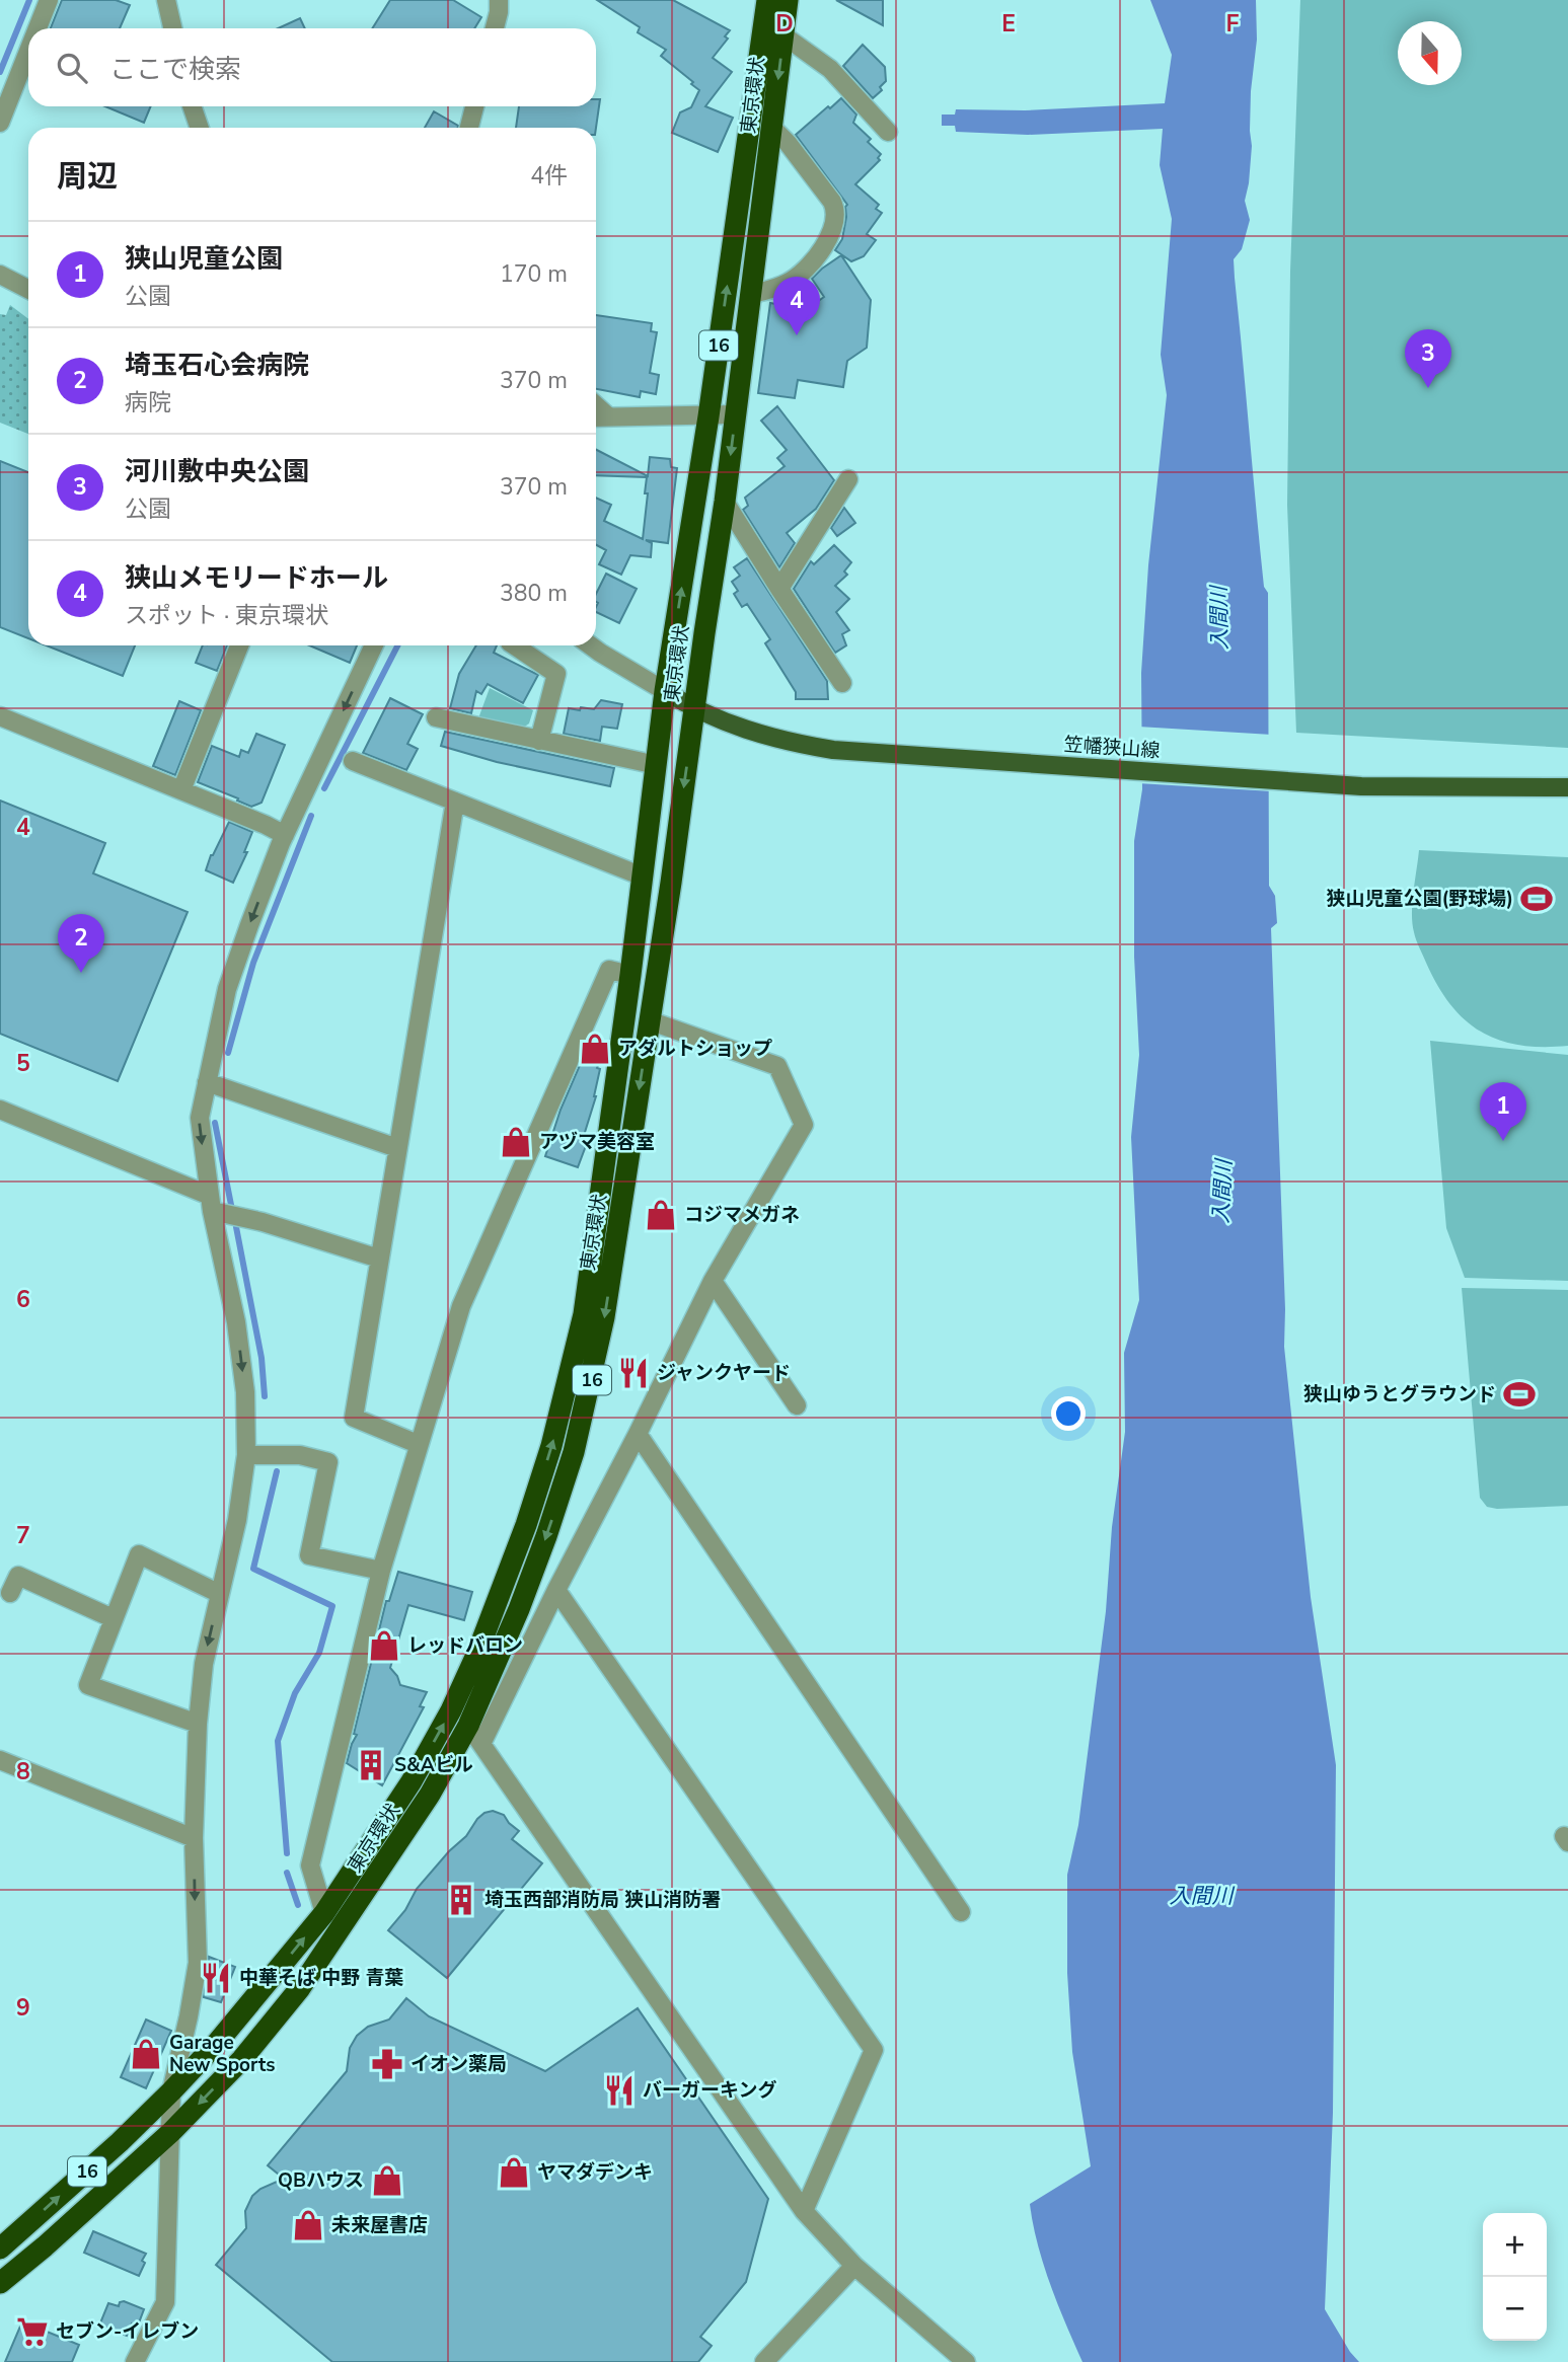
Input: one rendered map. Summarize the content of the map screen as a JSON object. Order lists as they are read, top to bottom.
{
  "streets": {
    "highway": ["東京環状", "16"],
    "main road": ["笠幡狭山線"]
  },
  "crossings": [
    ["東京環状", "笠幡狭山線"]
  ],
  "water": ["入間川"],
  "places": {
    "sports": ["狭山児童公園(野球場)", "狭山ゆうとグラウンド"],
    "shop": [
      "アダルトショップ",
      "アヅマ美容室",
      "コジマメガネ",
      "レッドバロン",
      "Garage New Sports",
      "ヤマダデンキ",
      "QBハウス",
      "未来屋書店"
    ],
    "restaurant": ["ジャンクヤード", "中華そば 中野 青葉", "バーガーキング"],
    "building": ["S&Aビル", "埼玉西部消防局 狭山消防署"],
    "pharmacy": ["イオン薬局"],
    "supermarket": ["セブン-イレブン"]
  },
  "north": "bottom",
  "page": {
    "search": "ここで検索",
    "heading": ["周辺", "4件"],
    "list": [
      {
        "mark": "1",
        "name": "狭山児童公園",
        "note": "公園",
        "value": "170 m"
      },
      {
        "mark": "2",
        "name": "埼玉石心会病院",
        "note": "病院",
        "value": "370 m"
      },
      {
        "mark": "3",
        "name": "河川敷中央公園",
        "note": "公園",
        "value": "370 m"
      },
      {
        "mark": "4",
        "name": "狭山メモリードホール",
        "note": "スポット · 東京環状",
        "value": "380 m"
      }
    ],
    "pins": [
      "4",
      "3",
      "2",
      "1"
    ],
    "map_buttons": ["+", "−"]
  },
  "grid": {
    "columns": ["D", "E", "F"],
    "rows": [
      "4",
      "5",
      "6",
      "7",
      "8",
      "9"
    ]
  }
}
